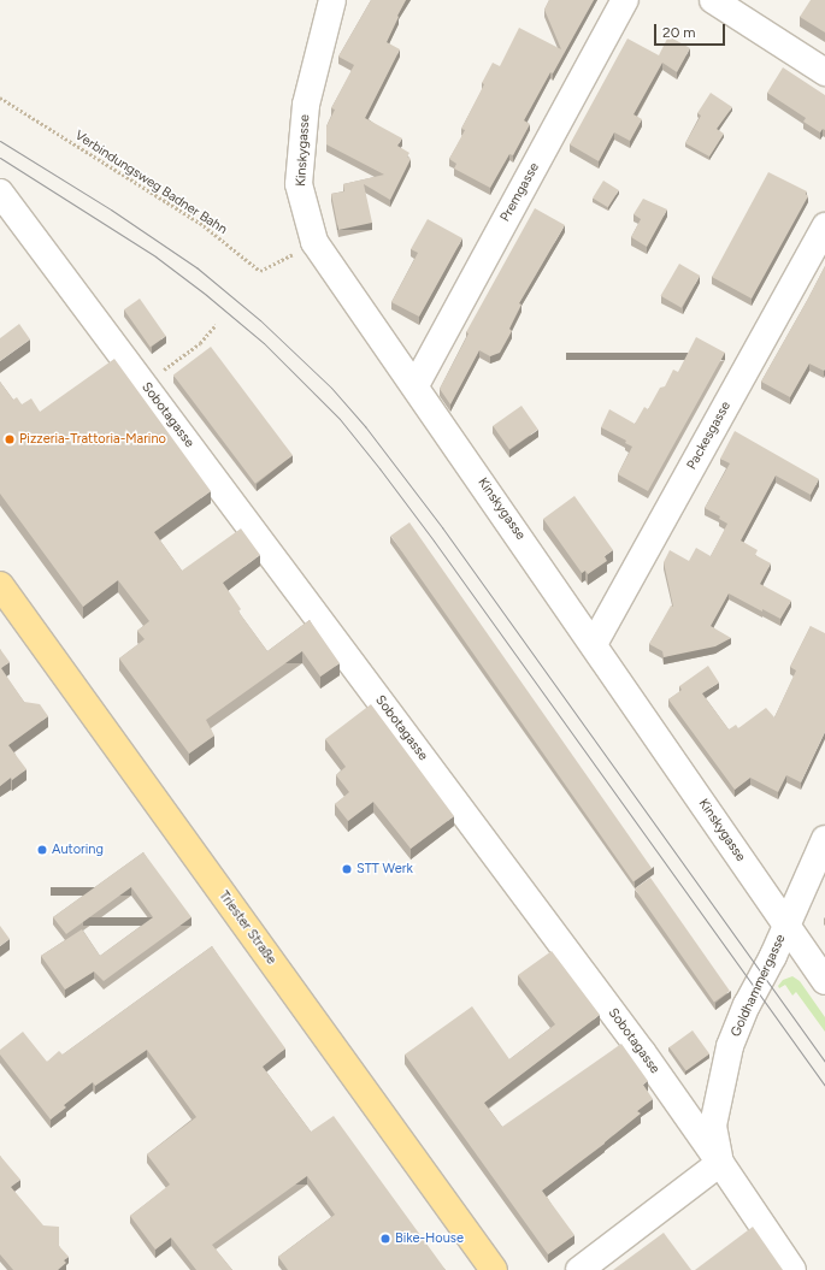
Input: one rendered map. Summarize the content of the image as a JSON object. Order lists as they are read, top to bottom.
{
  "streets": {
    "main road": ["Triester Straße"],
    "street": [
      "Kinskygasse",
      "Premgasse",
      "Sobotagasse",
      "Packesgasse",
      "Goldhammergasse"
    ],
    "path": ["Verbindungsweg Badner Bahn"]
  },
  "crossings": [
    ["Kinskygasse", "Verbindungsweg Badner Bahn"],
    ["Kinskygasse", "Premgasse"],
    ["Kinskygasse", "Packesgasse"],
    ["Kinskygasse", "Goldhammergasse"],
    ["Sobotagasse", "Goldhammergasse"]
  ],
  "places": [
    "Pizzeria-Trattoria-Marino",
    "Autoring",
    "STT Werk",
    "Bike-House"
  ],
  "scale_bar": "20 m"
}
